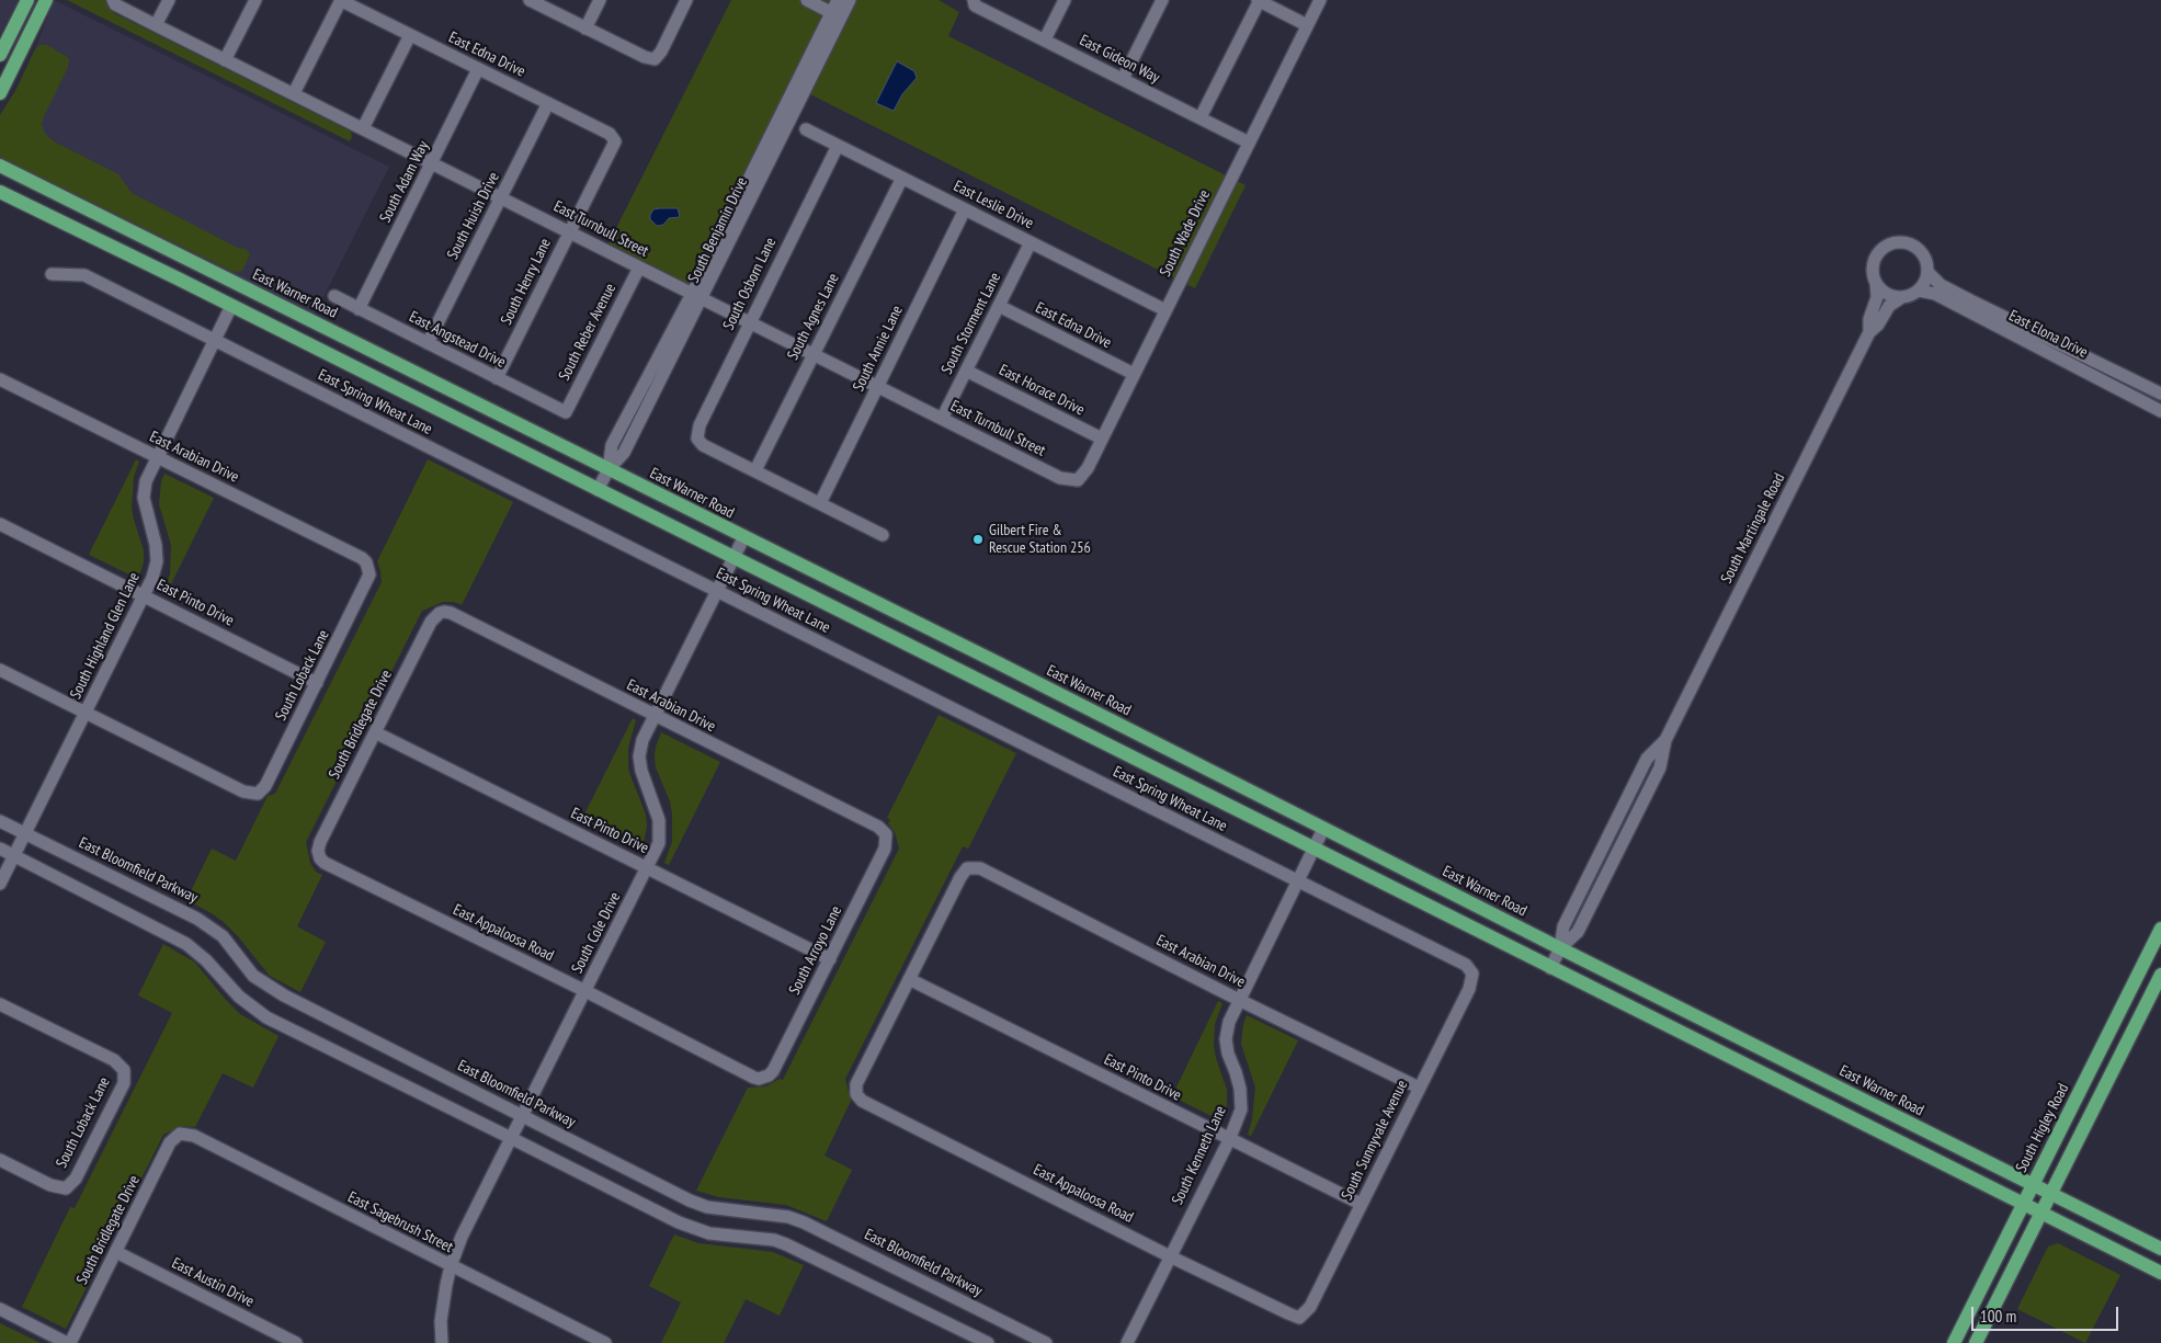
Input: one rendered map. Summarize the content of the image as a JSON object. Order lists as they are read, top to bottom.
{
  "streets": {
    "main road": ["East Warner Road", "South Higley Road"],
    "street": [
      "East Edna Drive",
      "East Gideon Way",
      "South Adam Way",
      "East Leslie Drive",
      "South Huish Drive",
      "East Turnbull Street",
      "South Benjamin Drive",
      "South Wade Drive",
      "South Henry Lane",
      "South Osborn Lane",
      "South Agnes Lane",
      "South Storment Lane",
      "South Reber Avenue",
      "East Elona Drive",
      "East Angstead Drive",
      "South Annie Lane",
      "East Horace Drive",
      "East Spring Wheat Lane",
      "East Arabian Drive",
      "South Martingale Road",
      "East Pinto Drive",
      "South Highland Glen Lane",
      "South Loback Lane",
      "South Bridlegate Drive",
      "East Bloomfield Parkway",
      "East Appaloosa Road",
      "South Cole Drive",
      "South Arroyo Lane",
      "South Sunnyvale Avenue",
      "South Kenneth Lane",
      "East Sagebrush Street",
      "East Austin Drive"
    ]
  },
  "crossings": [
    ["East Edna Drive", "South Adam Way"],
    ["East Edna Drive", "South Huish Drive"],
    ["East Edna Drive", "South Wade Drive"],
    ["East Edna Drive", "South Henry Lane"],
    ["East Edna Drive", "South Storment Lane"],
    ["East Gideon Way", "South Wade Drive"],
    ["South Adam Way", "East Turnbull Street"],
    ["South Adam Way", "East Angstead Drive"],
    ["East Leslie Drive", "South Wade Drive"],
    ["East Leslie Drive", "South Osborn Lane"],
    ["East Leslie Drive", "South Agnes Lane"],
    ["East Leslie Drive", "South Storment Lane"],
    ["East Leslie Drive", "South Annie Lane"],
    ["South Huish Drive", "East Turnbull Street"],
    ["South Huish Drive", "East Angstead Drive"],
    ["East Turnbull Street", "South Benjamin Drive"],
    ["East Turnbull Street", "South Wade Drive"],
    ["East Turnbull Street", "South Henry Lane"],
    ["East Turnbull Street", "South Osborn Lane"],
    ["East Turnbull Street", "South Agnes Lane"],
    ["East Turnbull Street", "South Storment Lane"],
    ["East Turnbull Street", "South Reber Avenue"],
    ["East Turnbull Street", "South Annie Lane"],
    ["South Benjamin Drive", "East Warner Road"],
    ["South Wade Drive", "East Horace Drive"],
    ["South Henry Lane", "East Angstead Drive"],
    ["South Osborn Lane", "South Agnes Lane"],
    ["East Warner Road", "South Martingale Road"],
    ["East Warner Road", "South Cole Drive"],
    ["East Warner Road", "South Higley Road"],
    ["East Warner Road", "South Kenneth Lane"],
    ["South Storment Lane", "East Horace Drive"],
    ["South Reber Avenue", "East Angstead Drive"],
    ["East Elona Drive", "South Martingale Road"],
    ["East Spring Wheat Lane", "South Highland Glen Lane"],
    ["East Spring Wheat Lane", "South Cole Drive"],
    ["East Spring Wheat Lane", "South Sunnyvale Avenue"],
    ["East Spring Wheat Lane", "South Kenneth Lane"],
    ["East Arabian Drive", "East Pinto Drive"],
    ["East Arabian Drive", "South Highland Glen Lane"],
    ["East Arabian Drive", "South Loback Lane"],
    ["East Arabian Drive", "South Bridlegate Drive"],
    ["East Arabian Drive", "East Appaloosa Road"],
    ["East Arabian Drive", "South Cole Drive"],
    ["East Arabian Drive", "South Arroyo Lane"],
    ["East Arabian Drive", "South Sunnyvale Avenue"],
    ["East Arabian Drive", "South Kenneth Lane"],
    ["East Pinto Drive", "South Highland Glen Lane"],
    ["East Pinto Drive", "South Loback Lane"],
    ["East Pinto Drive", "South Bridlegate Drive"],
    ["East Pinto Drive", "East Appaloosa Road"],
    ["East Pinto Drive", "South Cole Drive"],
    ["East Pinto Drive", "South Arroyo Lane"],
    ["East Pinto Drive", "South Sunnyvale Avenue"],
    ["East Pinto Drive", "South Kenneth Lane"],
    ["South Highland Glen Lane", "South Loback Lane"],
    ["South Highland Glen Lane", "East Bloomfield Parkway"],
    ["South Bridlegate Drive", "East Appaloosa Road"],
    ["South Bridlegate Drive", "East Sagebrush Street"],
    ["South Bridlegate Drive", "East Austin Drive"],
    ["East Bloomfield Parkway", "South Cole Drive"],
    ["East Appaloosa Road", "South Cole Drive"],
    ["East Appaloosa Road", "South Arroyo Lane"],
    ["East Appaloosa Road", "South Sunnyvale Avenue"],
    ["East Appaloosa Road", "South Kenneth Lane"],
    ["South Cole Drive", "East Sagebrush Street"]
  ],
  "places": ["Gilbert Fire & Rescue Station 256"],
  "scale_bar": "100 m"
}
